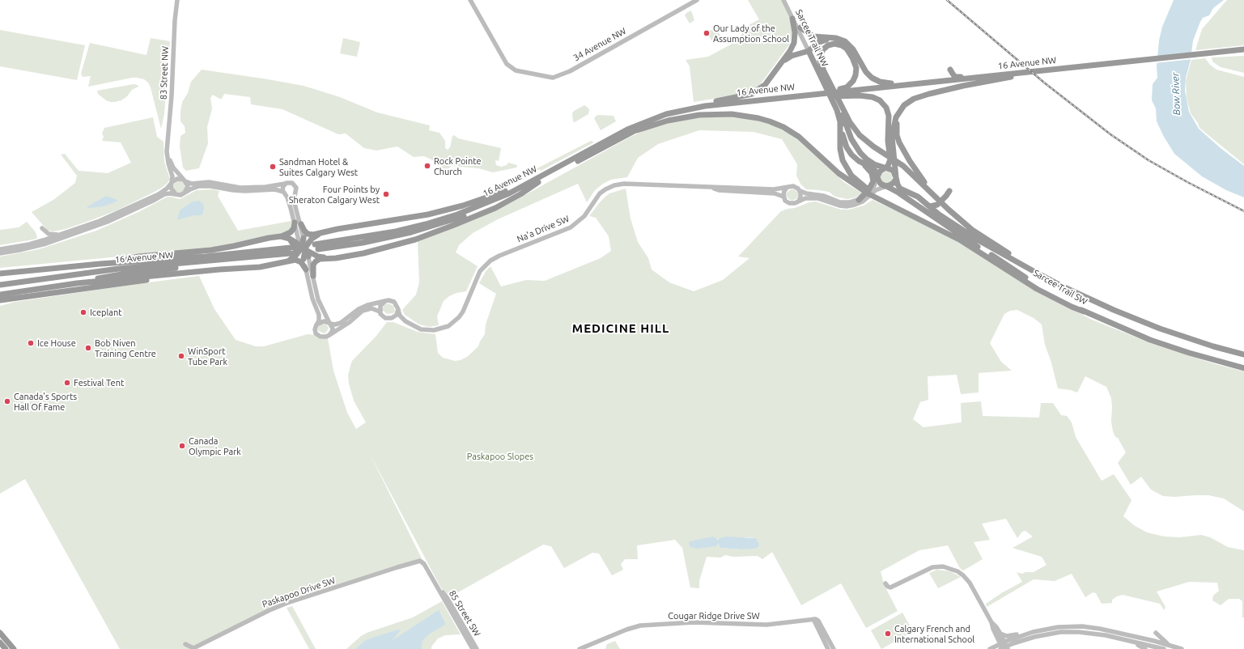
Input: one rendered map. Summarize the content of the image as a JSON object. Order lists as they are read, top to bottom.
{
  "streets": {
    "highway": ["Sarcee Trail NW", "16 Avenue NW", "Sarcee Trail SW"],
    "street": [
      "34 Avenue NW",
      "83 Street NW",
      "Na'a Drive SW",
      "Paskapoo Drive SW",
      "85 Street SW",
      "Cougar Ridge Drive SW"
    ]
  },
  "crossings": [
    ["Paskapoo Drive SW", "85 Street SW"]
  ],
  "districts": ["MEDICINE HILL"],
  "water": ["Bow River"],
  "parks": ["Paskapoo Slopes"],
  "places": [
    "Our Lady of the Assumption School",
    "Rock Pointe Church",
    "Sandman Hotel & Suites Calgary West",
    "Four Points by Sheraton Calgary West",
    "Iceplant",
    "Ice House",
    "Bob Niven Training Centre",
    "WinSport Tube Park",
    "Festival Tent",
    "Canada's Sports Hall Of Fame",
    "Canada Olympic Park",
    "Calgary French and International School"
  ]
}
